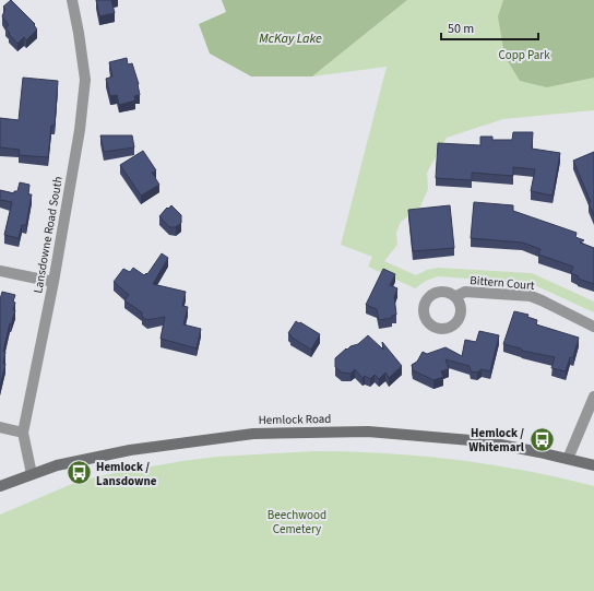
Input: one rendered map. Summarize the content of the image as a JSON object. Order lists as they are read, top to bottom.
{
  "streets": {
    "main road": ["Hemlock Road"],
    "street": ["Lansdowne Road South", "Bittern Court"]
  },
  "crossings": [
    ["Lansdowne Road South", "Hemlock Road"]
  ],
  "water": ["McKay Lake"],
  "parks": ["Copp Park", "Beechwood Cemetery"],
  "places": {
    "bus stop": ["Hemlock / Whitemarl", "Hemlock / Lansdowne"]
  },
  "scale_bar": "50 m"
}
